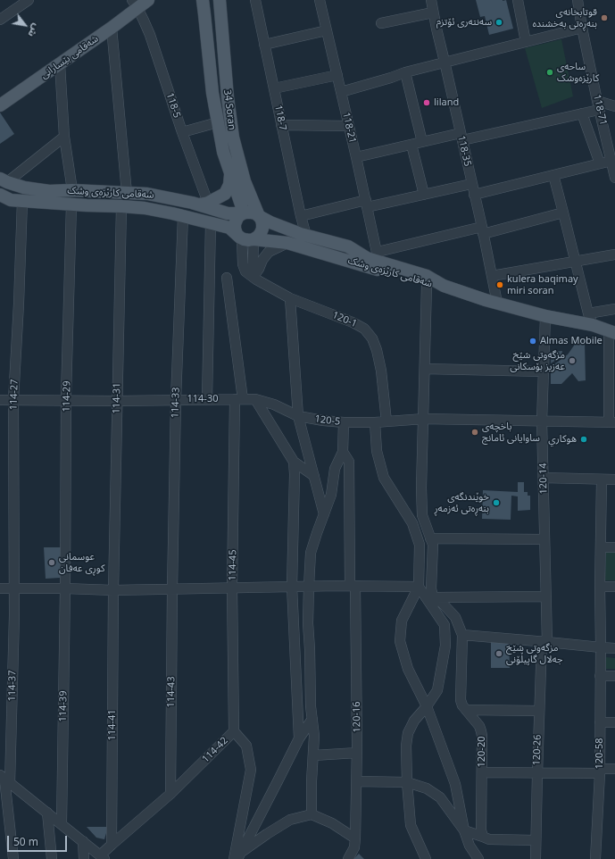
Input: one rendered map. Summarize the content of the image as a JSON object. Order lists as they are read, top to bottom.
{
  "streets": {
    "main road": ["شەقامی بێسارانی", "34 Soran", "شەقامی کارێزەی وشک"],
    "street": [
      "118-5",
      "118-71",
      "118-7",
      "118-21",
      "118-35",
      "120-1",
      "114-27",
      "114-29",
      "114-31",
      "114-30",
      "114-33",
      "120-5",
      "120-14",
      "114-45",
      "114-37",
      "114-43",
      "114-39",
      "120-16",
      "114-41",
      "114-42",
      "120-26",
      "120-20",
      "120-58"
    ]
  },
  "crossings": [
    ["شەقامی بێسارانی", "118-5"],
    ["118-5", "شەقامی کارێزەی وشک"],
    ["34 Soran", "شەقامی کارێزەی وشک"],
    ["34 Soran", "120-1"],
    ["118-7", "شەقامی کارێزەی وشک"],
    ["118-21", "118-35"],
    ["118-35", "شەقامی کارێزەی وشک"],
    ["شەقامی کارێزەی وشک", "120-1"],
    ["شەقامی کارێزەی وشک", "114-27"],
    ["شەقامی کارێزەی وشک", "114-29"],
    ["شەقامی کارێزەی وشک", "114-31"],
    ["شەقامی کارێزەی وشک", "114-33"],
    ["شەقامی کارێزەی وشک", "120-14"],
    ["120-1", "120-5"],
    ["114-27", "114-30"],
    ["114-27", "114-37"],
    ["114-29", "114-30"],
    ["114-29", "114-39"],
    ["114-31", "114-30"],
    ["114-31", "114-41"],
    ["114-30", "114-33"],
    ["114-30", "120-5"],
    ["114-30", "114-45"],
    ["114-33", "114-43"],
    ["120-5", "120-14"],
    ["120-5", "114-45"],
    ["120-14", "120-26"],
    ["114-45", "114-42"],
    ["114-43", "114-42"],
    ["114-41", "114-42"]
  ],
  "places": [
    "قوتابخانەی بنەڕەتی بەخشندە",
    "سەنتەری ئۆتزم",
    "ساحه‌ی کارێزه‌وشک",
    "liland",
    "kulera baqimay miri soran",
    "Almas Mobile",
    "مزگەوتی شێخ عەزیز بۆسکانی",
    "باخچەی ساوایانی ئامانج",
    "هوكاري",
    "خوێندنگەی بنەڕەتی ئەزمەڕ",
    "عوسمانی کوڕی عەفان",
    "مزگەوتی شێخ جەلال گاپیڵۆنی"
  ],
  "scale_bar": "50 m",
  "north": "bottom right"
}
